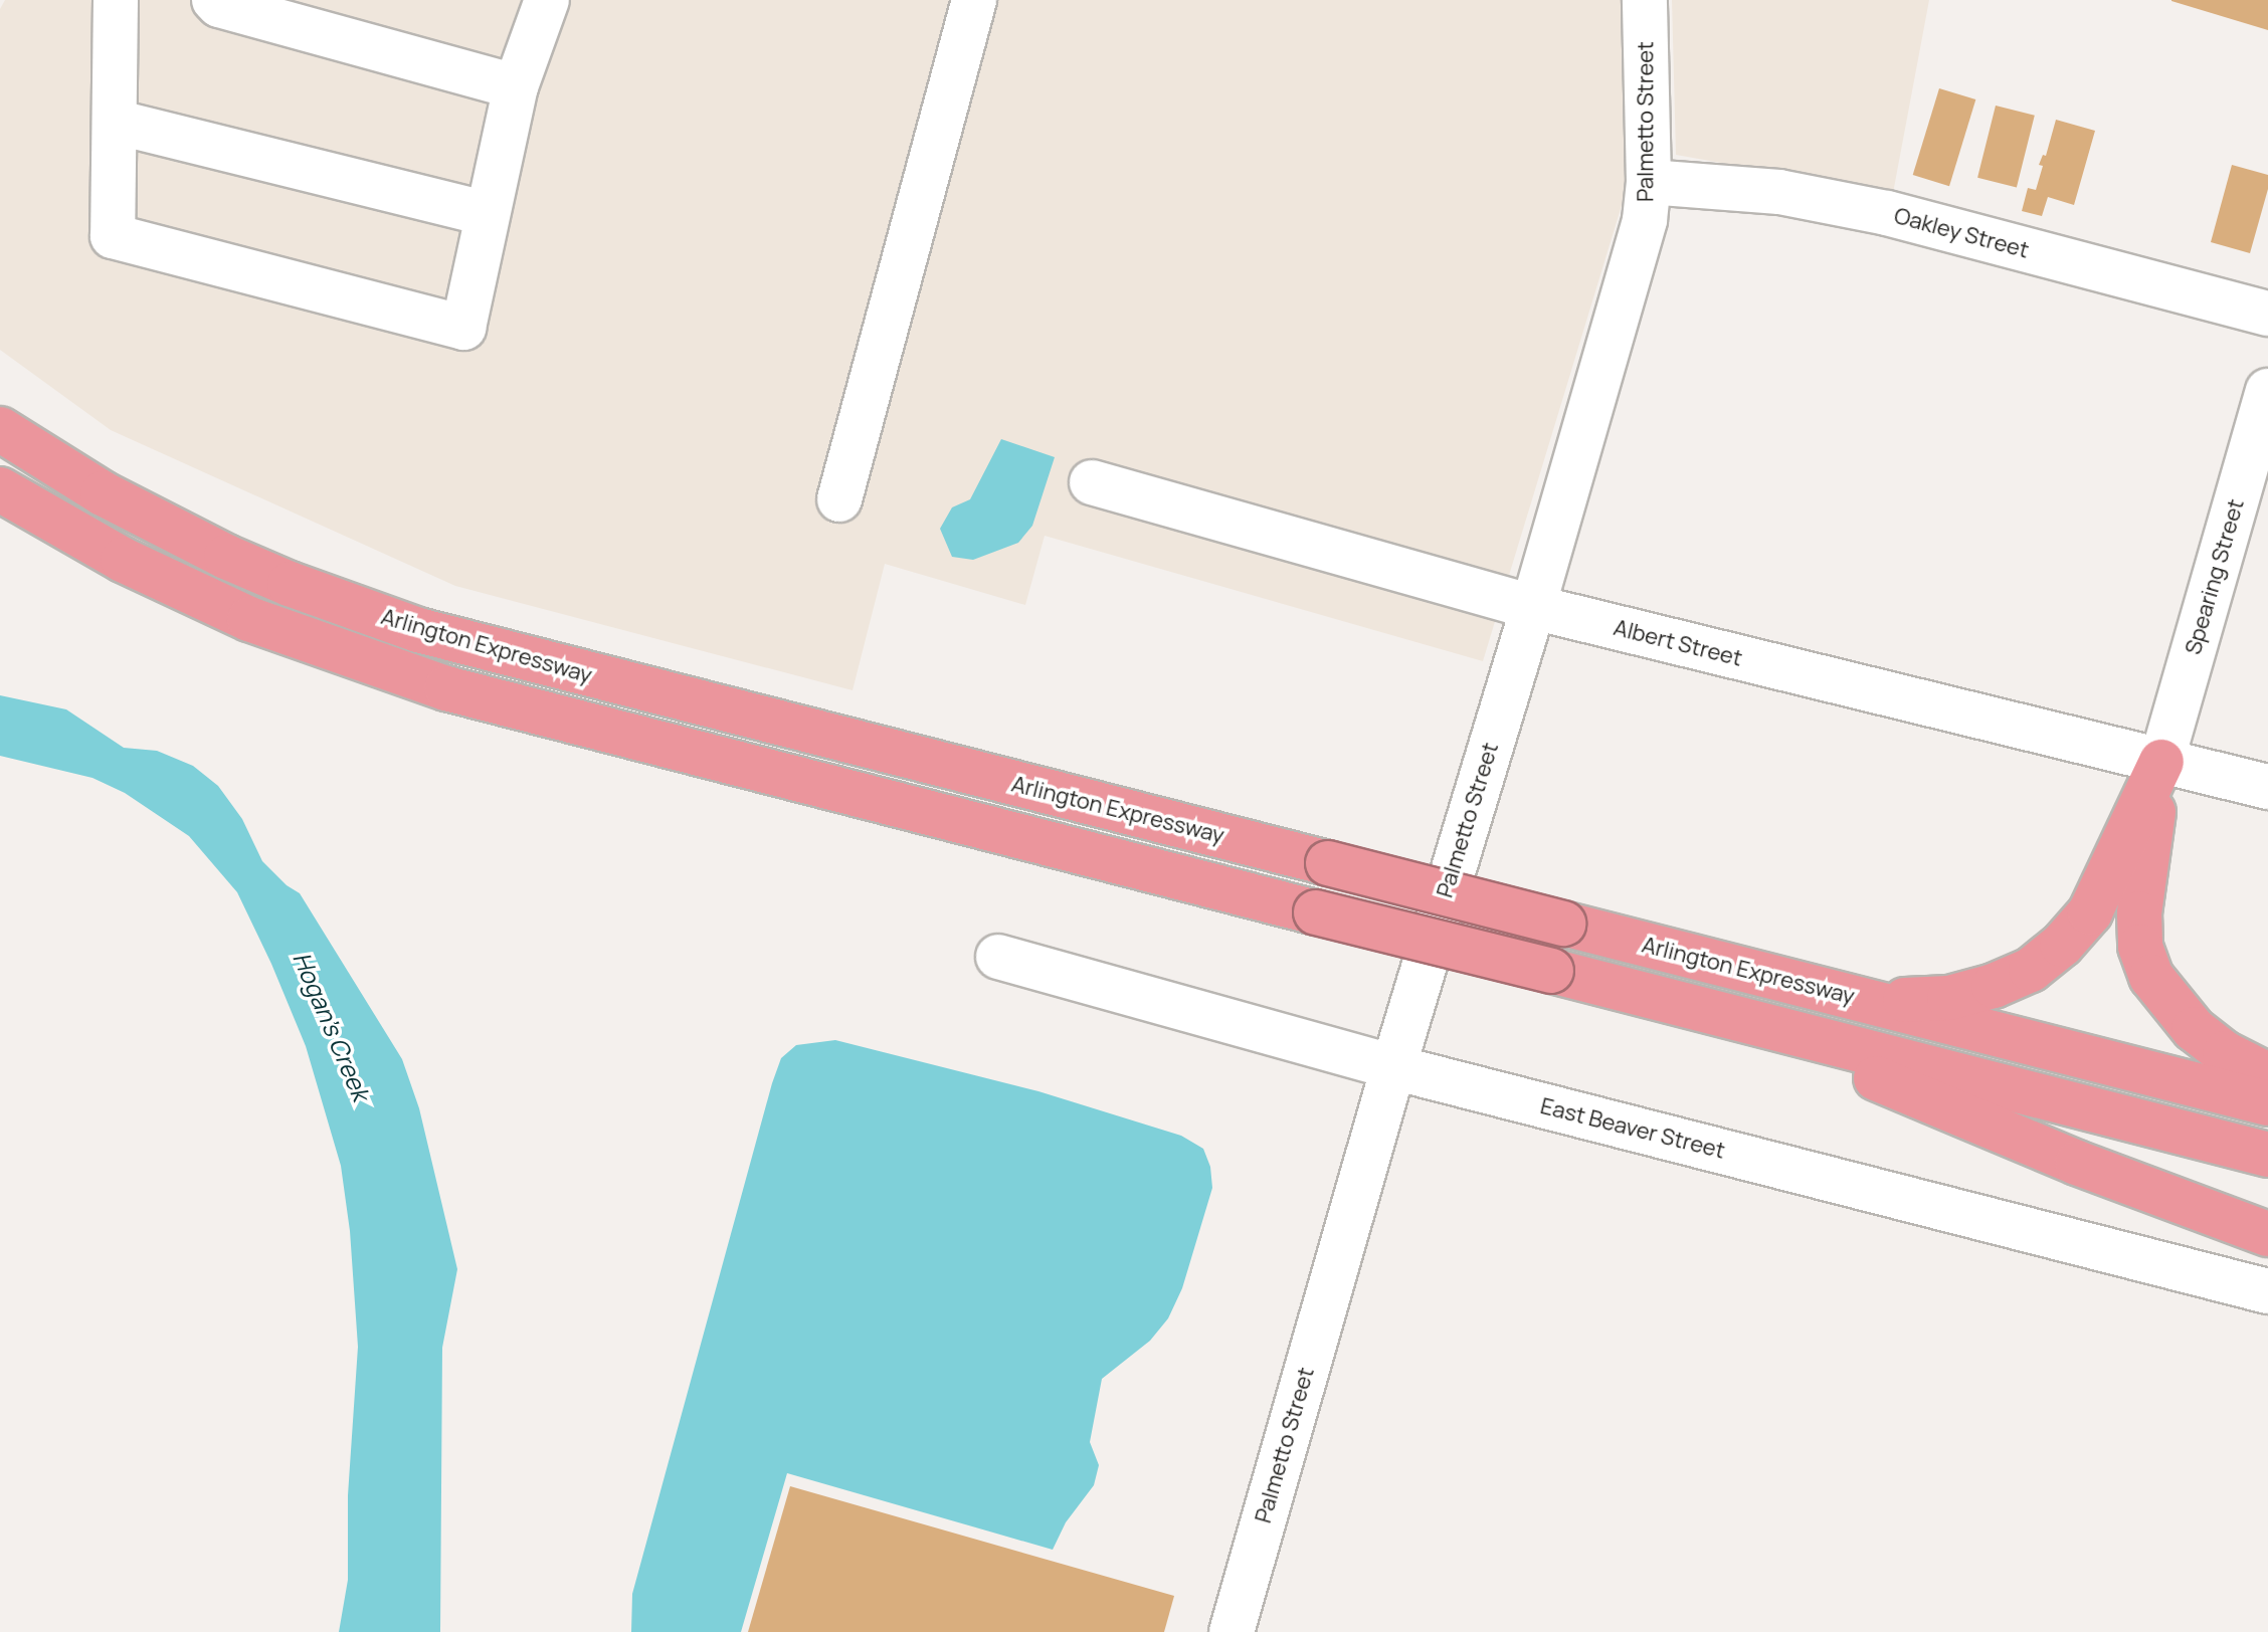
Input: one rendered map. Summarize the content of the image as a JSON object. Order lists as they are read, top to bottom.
{
  "streets": {
    "highway": ["Arlington Expressway"],
    "street": [
      "Palmetto Street",
      "Oakley Street",
      "Spearing Street",
      "Albert Street",
      "East Beaver Street"
    ]
  },
  "crossings": [
    ["Palmetto Street", "Oakley Street"],
    ["Palmetto Street", "Albert Street"],
    ["Palmetto Street", "East Beaver Street"],
    ["Spearing Street", "Albert Street"]
  ],
  "water": ["Hogan's Creek"]
}
